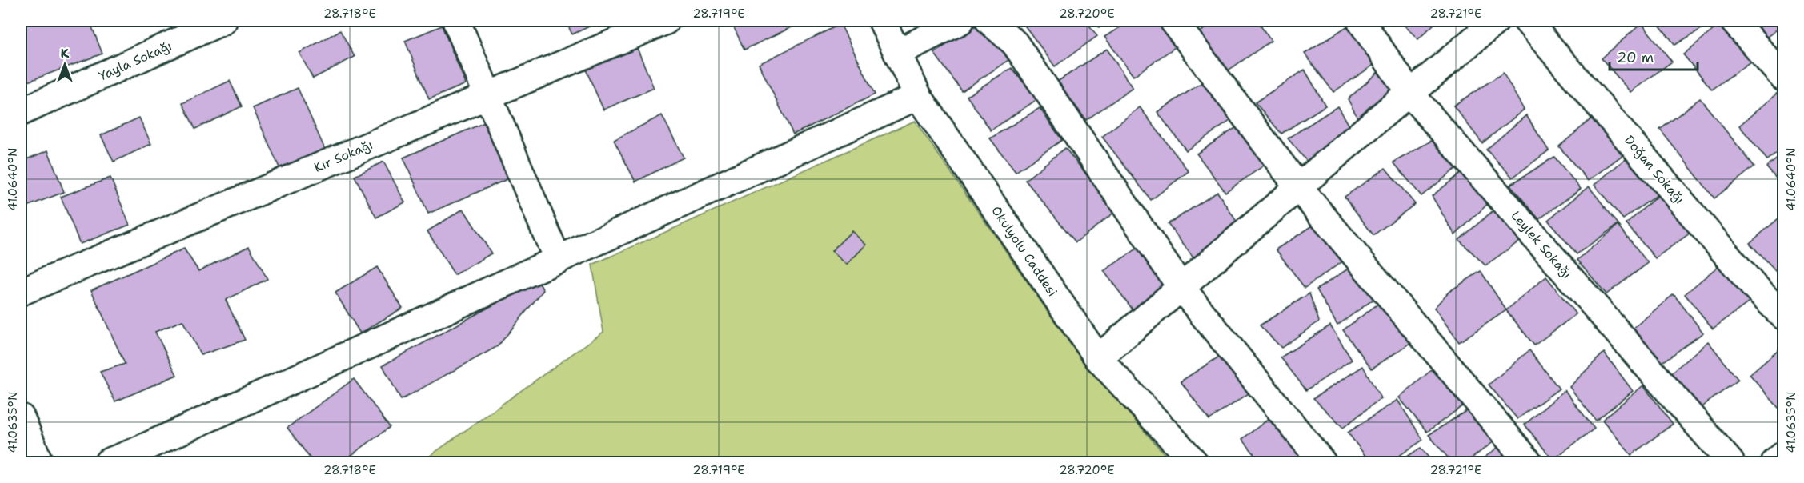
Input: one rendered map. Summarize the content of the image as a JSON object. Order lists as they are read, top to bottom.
{
  "streets": {
    "street": [
      "Yayla Sokağı",
      "Kır Sokağı",
      "Doğan Sokağı",
      "Leylek Sokağı",
      "Okulyolu Caddesi"
    ]
  },
  "scale_bar": "20 m",
  "north": "top",
  "coordinates": [
    "28.718°E",
    "28.719°E",
    "28.720°E",
    "28.721°E",
    "41.0640°N",
    "41.0635°N"
  ]
}
